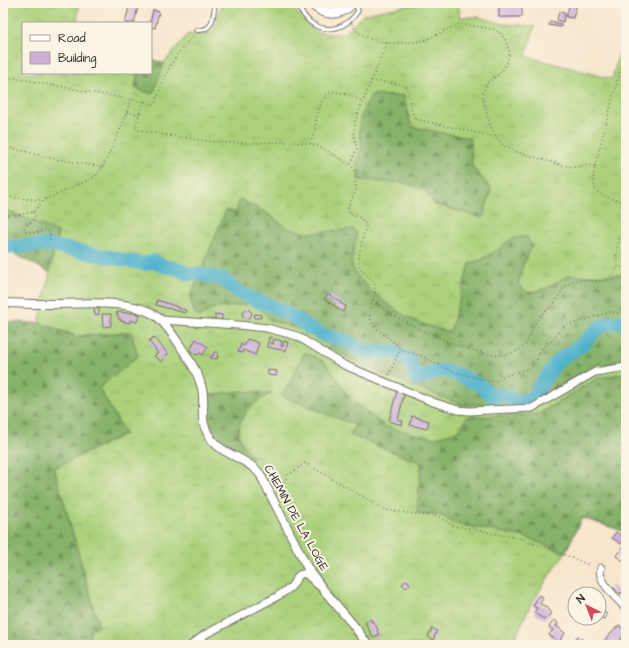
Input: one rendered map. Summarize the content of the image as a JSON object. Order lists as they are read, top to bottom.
{
  "streets": {
    "street": ["CHEMIN DE LA LOGE"]
  },
  "legend": ["Road", "Building"],
  "north": "top left"
}
